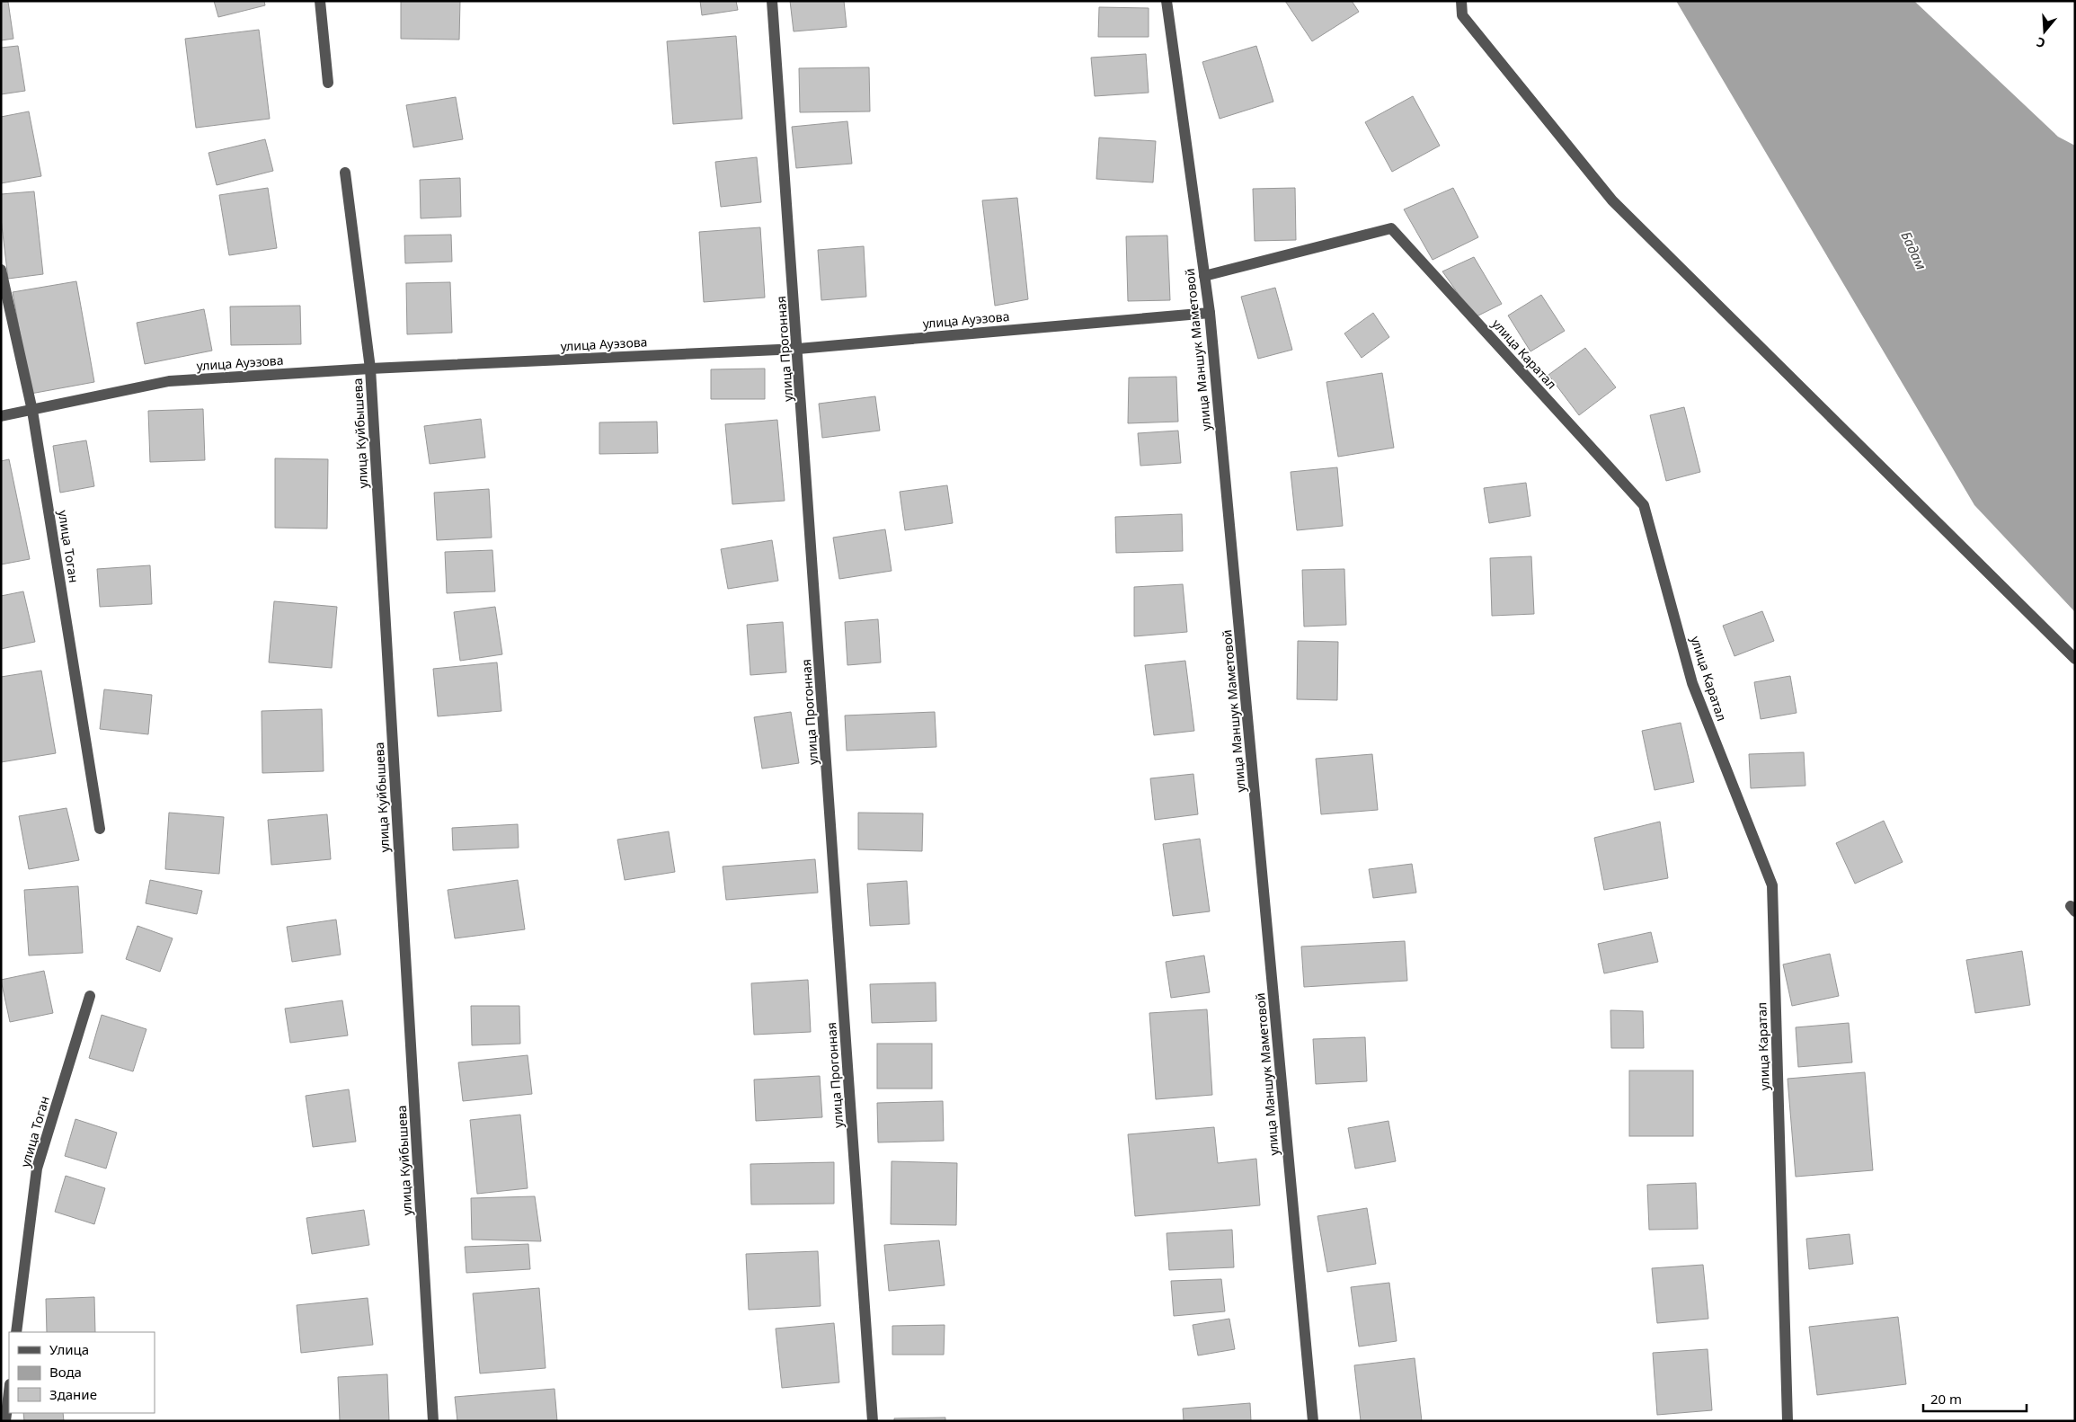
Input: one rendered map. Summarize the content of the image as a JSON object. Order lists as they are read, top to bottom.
{
  "streets": {
    "street": [
      "улица Ауэзова",
      "улица Прогонная",
      "улица Маншук Маметовой",
      "улица Каратал",
      "улица Куйбышева",
      "улица Тоган"
    ]
  },
  "crossings": [
    ["улица Ауэзова", "улица Прогонная"],
    ["улица Ауэзова", "улица Маншук Маметовой"],
    ["улица Ауэзова", "улица Куйбышева"],
    ["улица Ауэзова", "улица Тоган"],
    ["улица Маншук Маметовой", "улица Каратал"]
  ],
  "water": ["Бадам"],
  "legend": ["Улица", "Вода", "Здание"],
  "scale_bar": "20 m",
  "north": "bottom"
}
